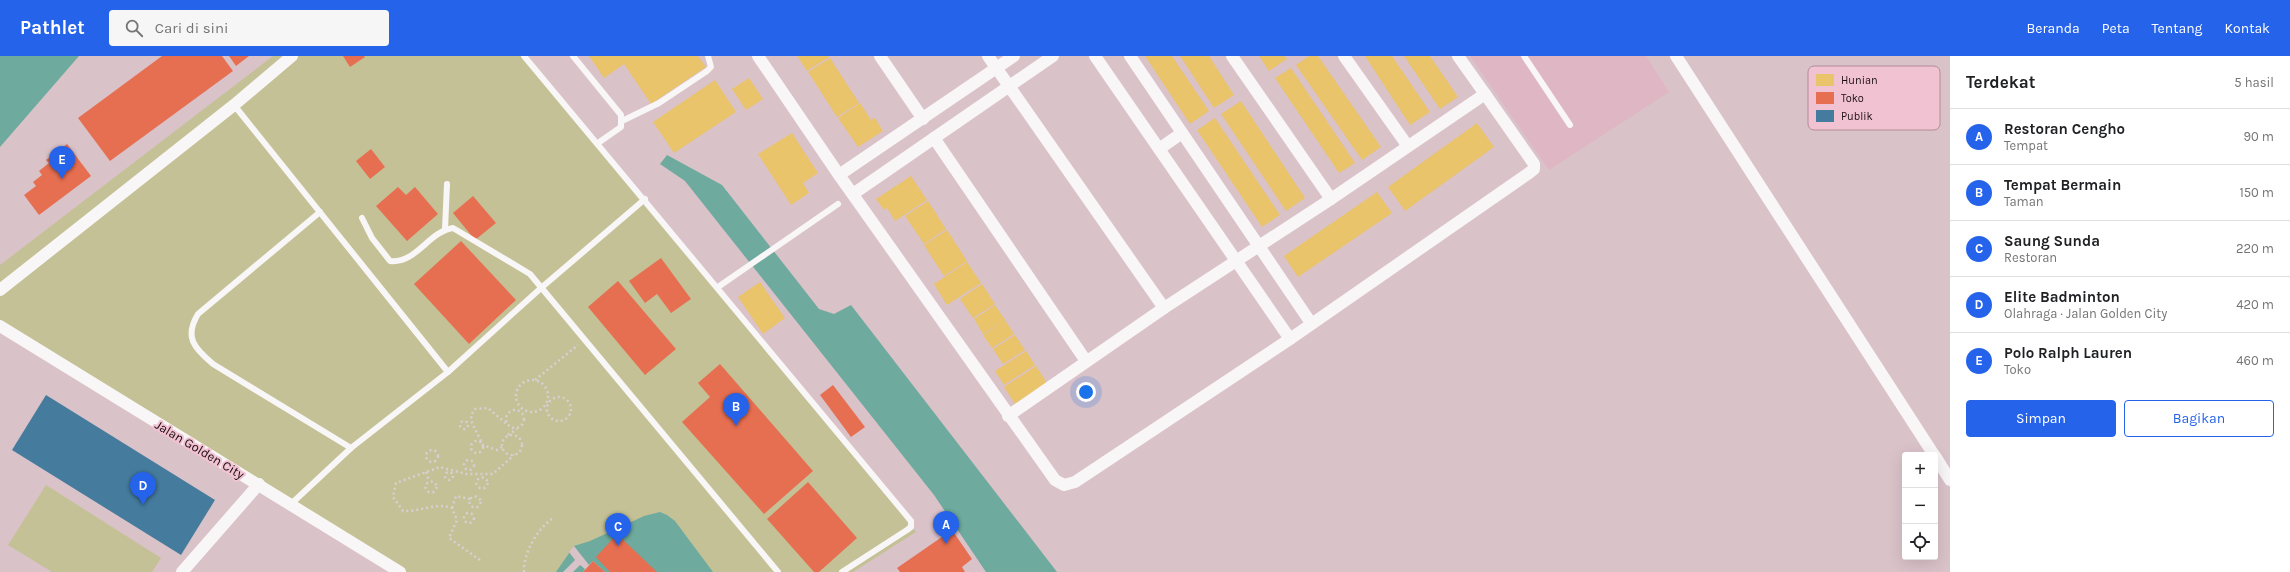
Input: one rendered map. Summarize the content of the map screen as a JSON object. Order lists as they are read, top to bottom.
{
  "streets": {
    "street": ["Jalan Golden City"]
  },
  "legend": ["Hunian", "Toko", "Publik"],
  "page": {
    "header": "Pathlet",
    "search": "Cari di sini",
    "nav": [
      "Beranda",
      "Peta",
      "Tentang",
      "Kontak"
    ],
    "heading": ["Terdekat", "5 hasil"],
    "list": [
      {
        "mark": "A",
        "name": "Restoran Cengho",
        "note": "Tempat",
        "value": "90 m"
      },
      {
        "mark": "B",
        "name": "Tempat Bermain",
        "note": "Taman",
        "value": "150 m"
      },
      {
        "mark": "C",
        "name": "Saung Sunda",
        "note": "Restoran",
        "value": "220 m"
      },
      {
        "mark": "D",
        "name": "Elite Badminton",
        "note": "Olahraga · Jalan Golden City",
        "value": "420 m"
      },
      {
        "mark": "E",
        "name": "Polo Ralph Lauren",
        "note": "Toko",
        "value": "460 m"
      }
    ],
    "pins": [
      "E",
      "B",
      "D",
      "A",
      "C"
    ],
    "buttons": ["Simpan", "Bagikan"],
    "map_buttons": ["+", "−"]
  }
}
